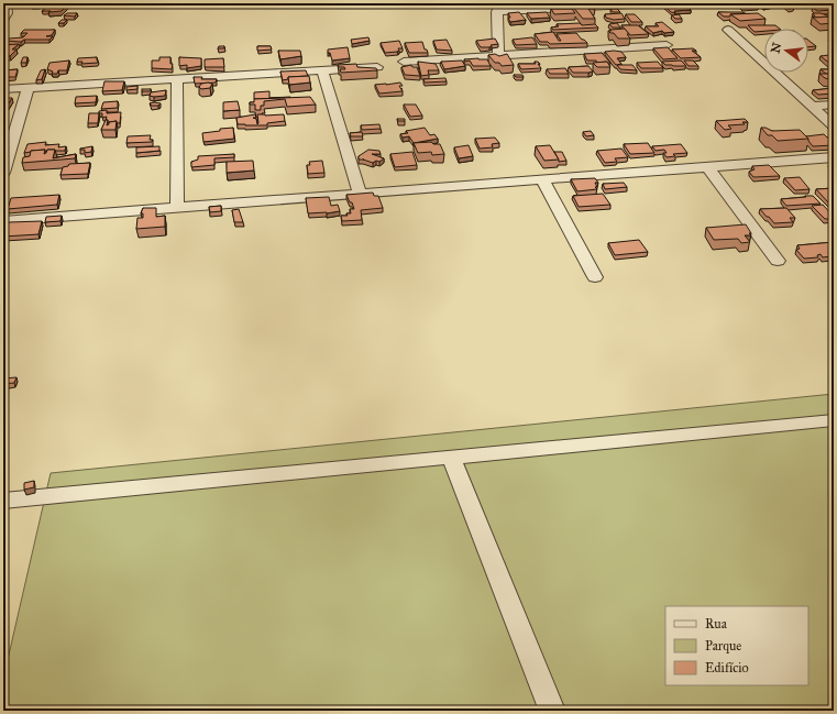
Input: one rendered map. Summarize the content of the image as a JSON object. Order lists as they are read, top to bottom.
{
  "legend": ["Rua", "Parque", "Edifício"],
  "north": "left"
}
